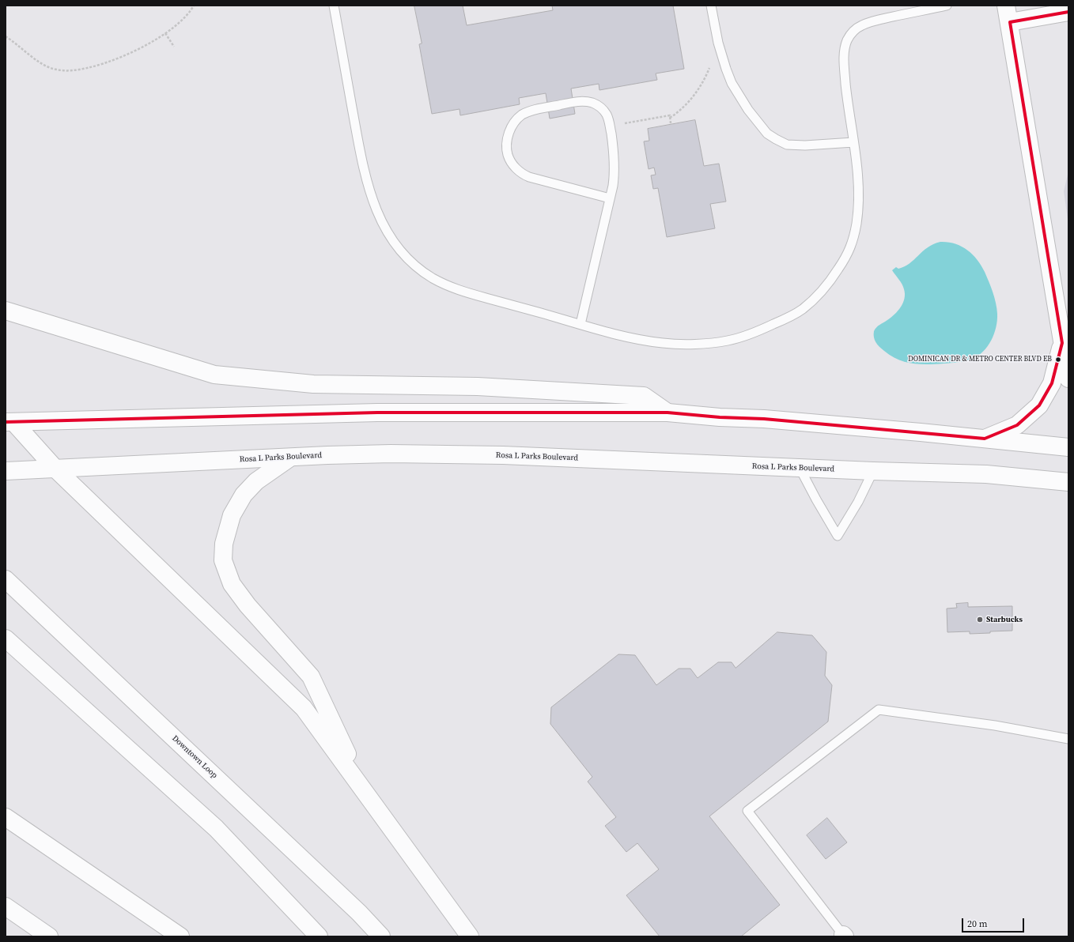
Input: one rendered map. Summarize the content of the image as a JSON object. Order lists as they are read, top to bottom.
{
  "streets": {
    "main road": ["Rosa L Parks Boulevard", "Downtown Loop"]
  },
  "places": ["DOMINICAN DR & METRO CENTER BLVD EB", "Starbucks"],
  "scale_bar": "20 m"
}
